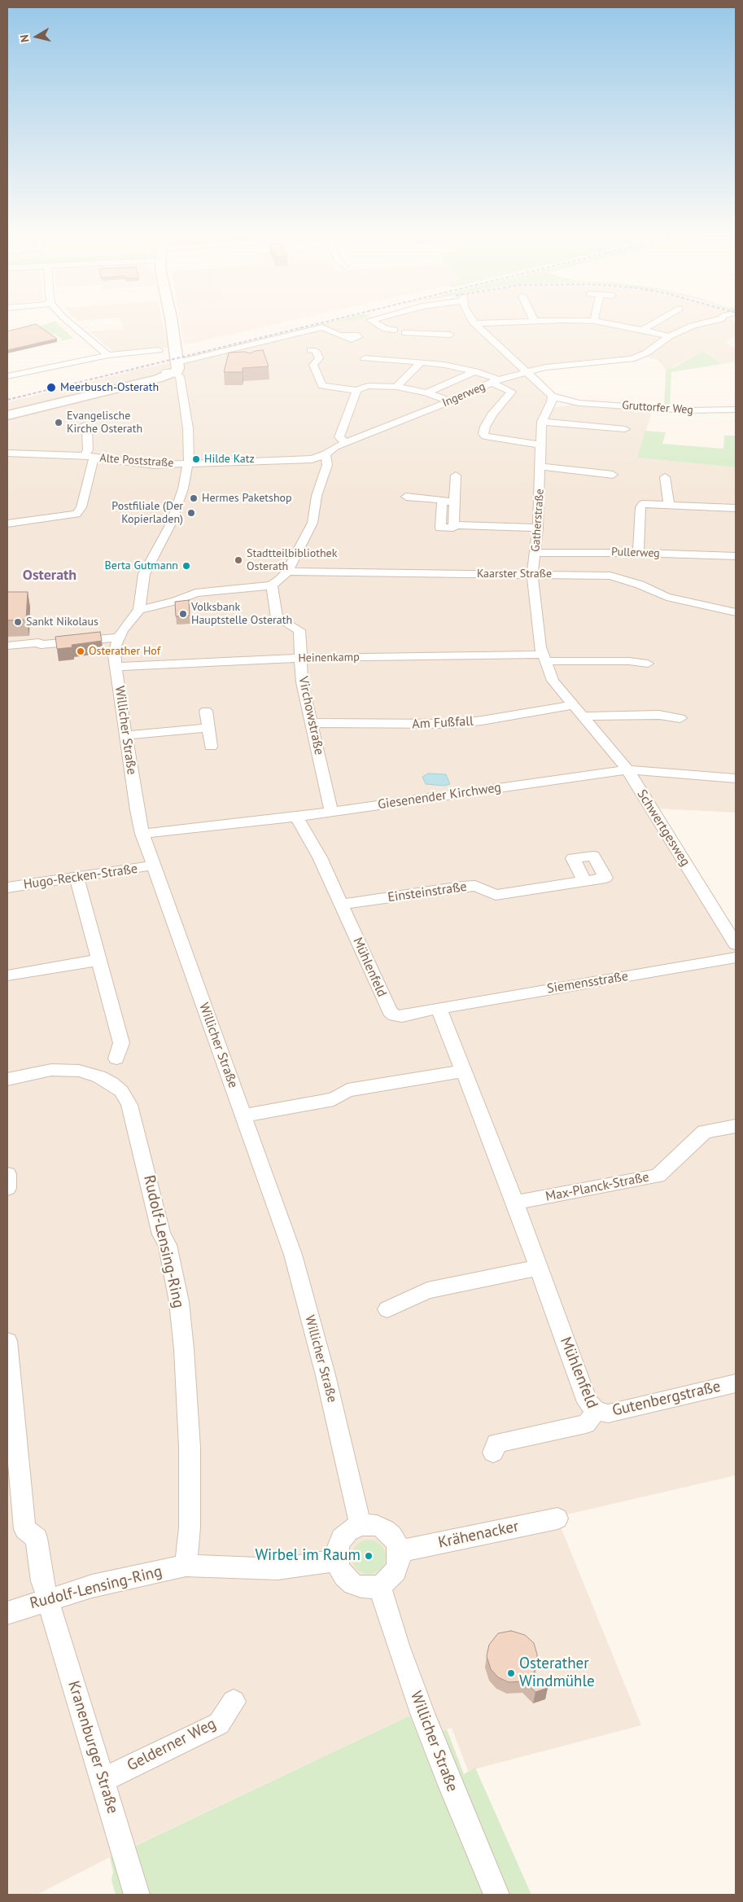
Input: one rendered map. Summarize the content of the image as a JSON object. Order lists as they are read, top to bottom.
{
  "streets": {
    "street": [
      "Ingerweg",
      "Gruttorfer Weg",
      "Alte Poststraße",
      "Gatherstraße",
      "Pullerweg",
      "Kaarster Straße",
      "Heinenkamp",
      "Virchowstraße",
      "Am Fußfall",
      "Willicher Straße",
      "Giesenender Kirchweg",
      "Schwertgesweg",
      "Hugo-Recken-Straße",
      "Einsteinstraße",
      "Mühlenfeld",
      "Siemensstraße",
      "Max-Planck-Straße",
      "Rudolf-Lensing-Ring",
      "Gutenbergstraße",
      "Krähenacker",
      "Gelderner Weg",
      "Kranenburger Straße"
    ]
  },
  "crossings": [
    ["Ingerweg", "Alte Poststraße"],
    ["Gruttorfer Weg", "Gatherstraße"],
    ["Gatherstraße", "Pullerweg"],
    ["Gatherstraße", "Kaarster Straße"],
    ["Gatherstraße", "Schwertgesweg"],
    ["Kaarster Straße", "Schwertgesweg"],
    ["Heinenkamp", "Virchowstraße"],
    ["Heinenkamp", "Willicher Straße"],
    ["Heinenkamp", "Schwertgesweg"],
    ["Virchowstraße", "Am Fußfall"],
    ["Virchowstraße", "Giesenender Kirchweg"],
    ["Am Fußfall", "Schwertgesweg"],
    ["Willicher Straße", "Giesenender Kirchweg"],
    ["Willicher Straße", "Hugo-Recken-Straße"],
    ["Willicher Straße", "Rudolf-Lensing-Ring"],
    ["Willicher Straße", "Krähenacker"],
    ["Giesenender Kirchweg", "Schwertgesweg"],
    ["Giesenender Kirchweg", "Mühlenfeld"],
    ["Einsteinstraße", "Mühlenfeld"],
    ["Mühlenfeld", "Siemensstraße"],
    ["Mühlenfeld", "Max-Planck-Straße"],
    ["Mühlenfeld", "Gutenbergstraße"],
    ["Rudolf-Lensing-Ring", "Krähenacker"],
    ["Rudolf-Lensing-Ring", "Kranenburger Straße"],
    ["Gelderner Weg", "Kranenburger Straße"]
  ],
  "districts": ["Osterath"],
  "places": [
    "Meerbusch-Osterath",
    "Evangelische Kirche Osterath",
    "Hilde Katz",
    "Hermes Paketshop",
    "Postfiliale (Der Kopierladen)",
    "Stadtteilbibliothek Osterath",
    "Berta Gutmann",
    "Volksbank Hauptstelle Osterath",
    "Sankt Nikolaus",
    "Osterather Hof",
    "Wirbel im Raum",
    "Osterather Windmühle"
  ],
  "north": "left"
}
